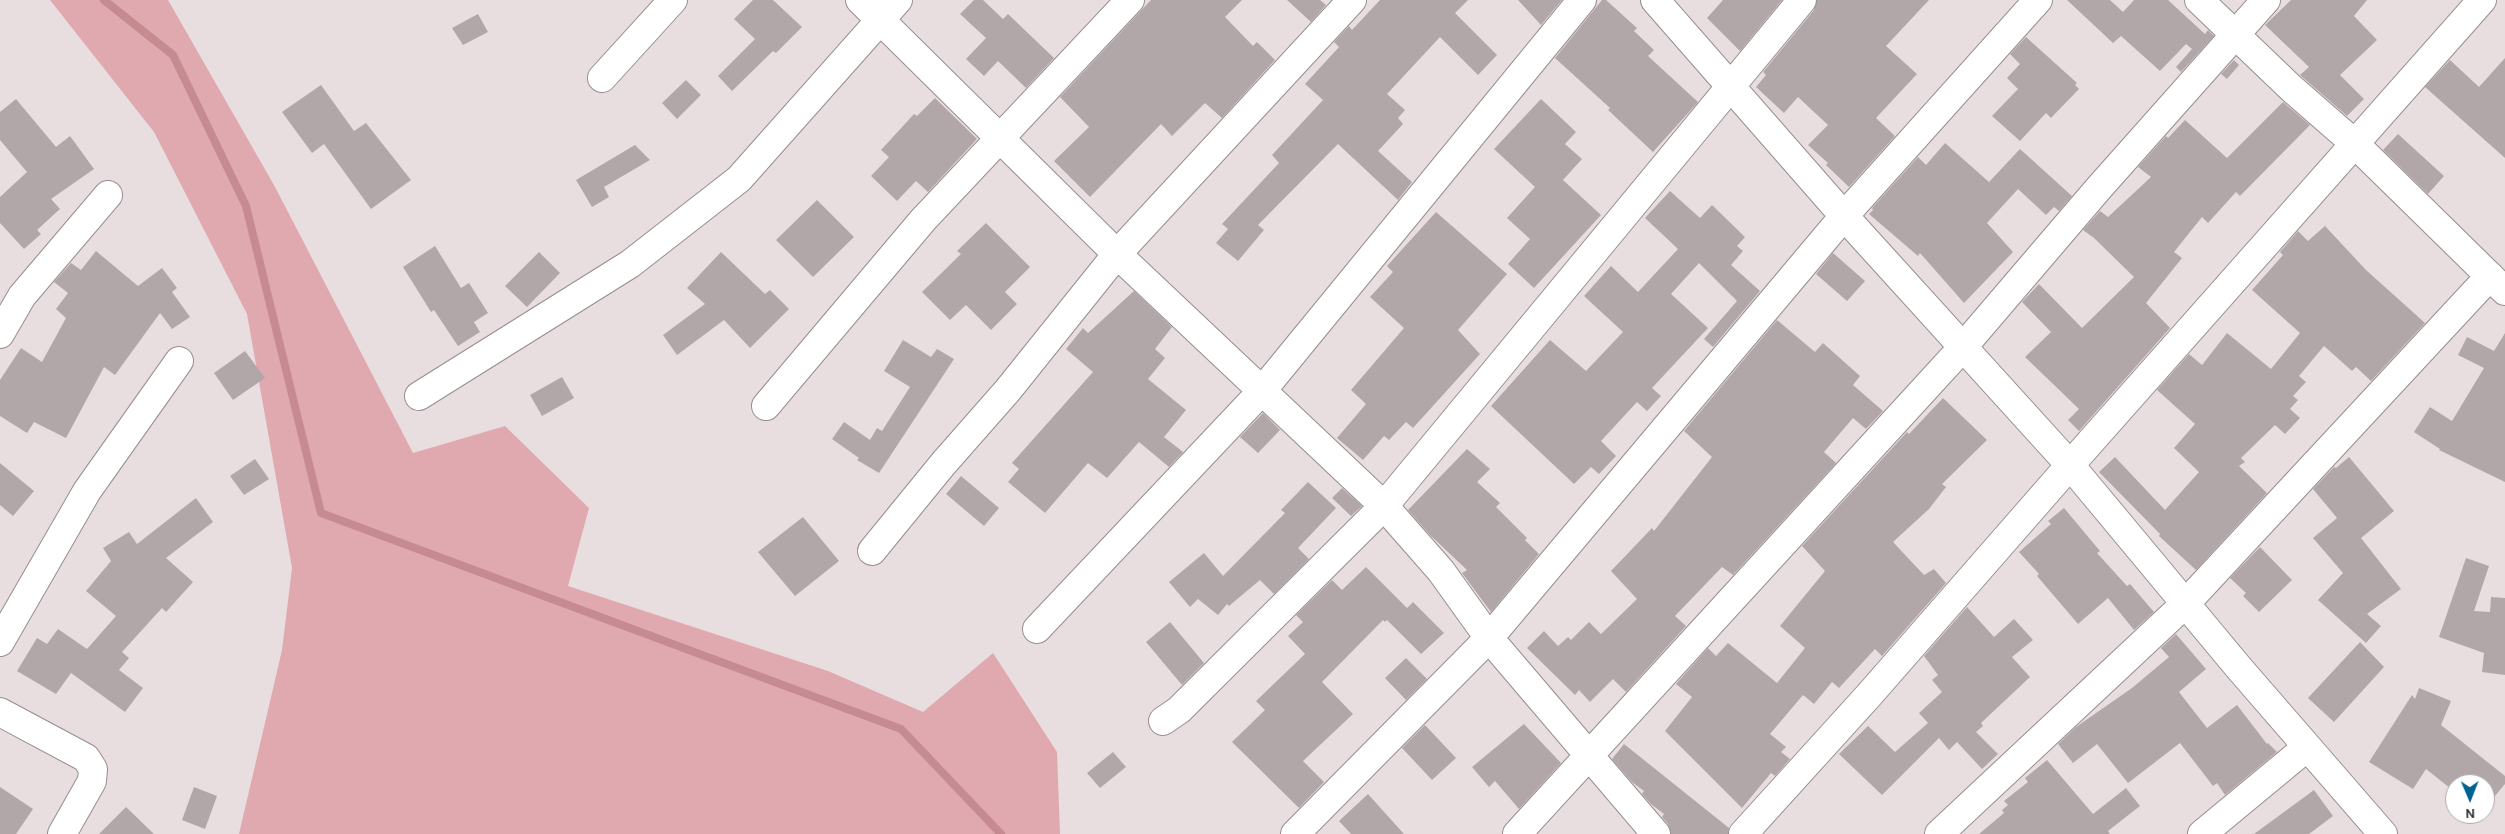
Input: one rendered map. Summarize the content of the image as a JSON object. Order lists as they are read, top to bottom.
{
  "north": "bottom"
}
